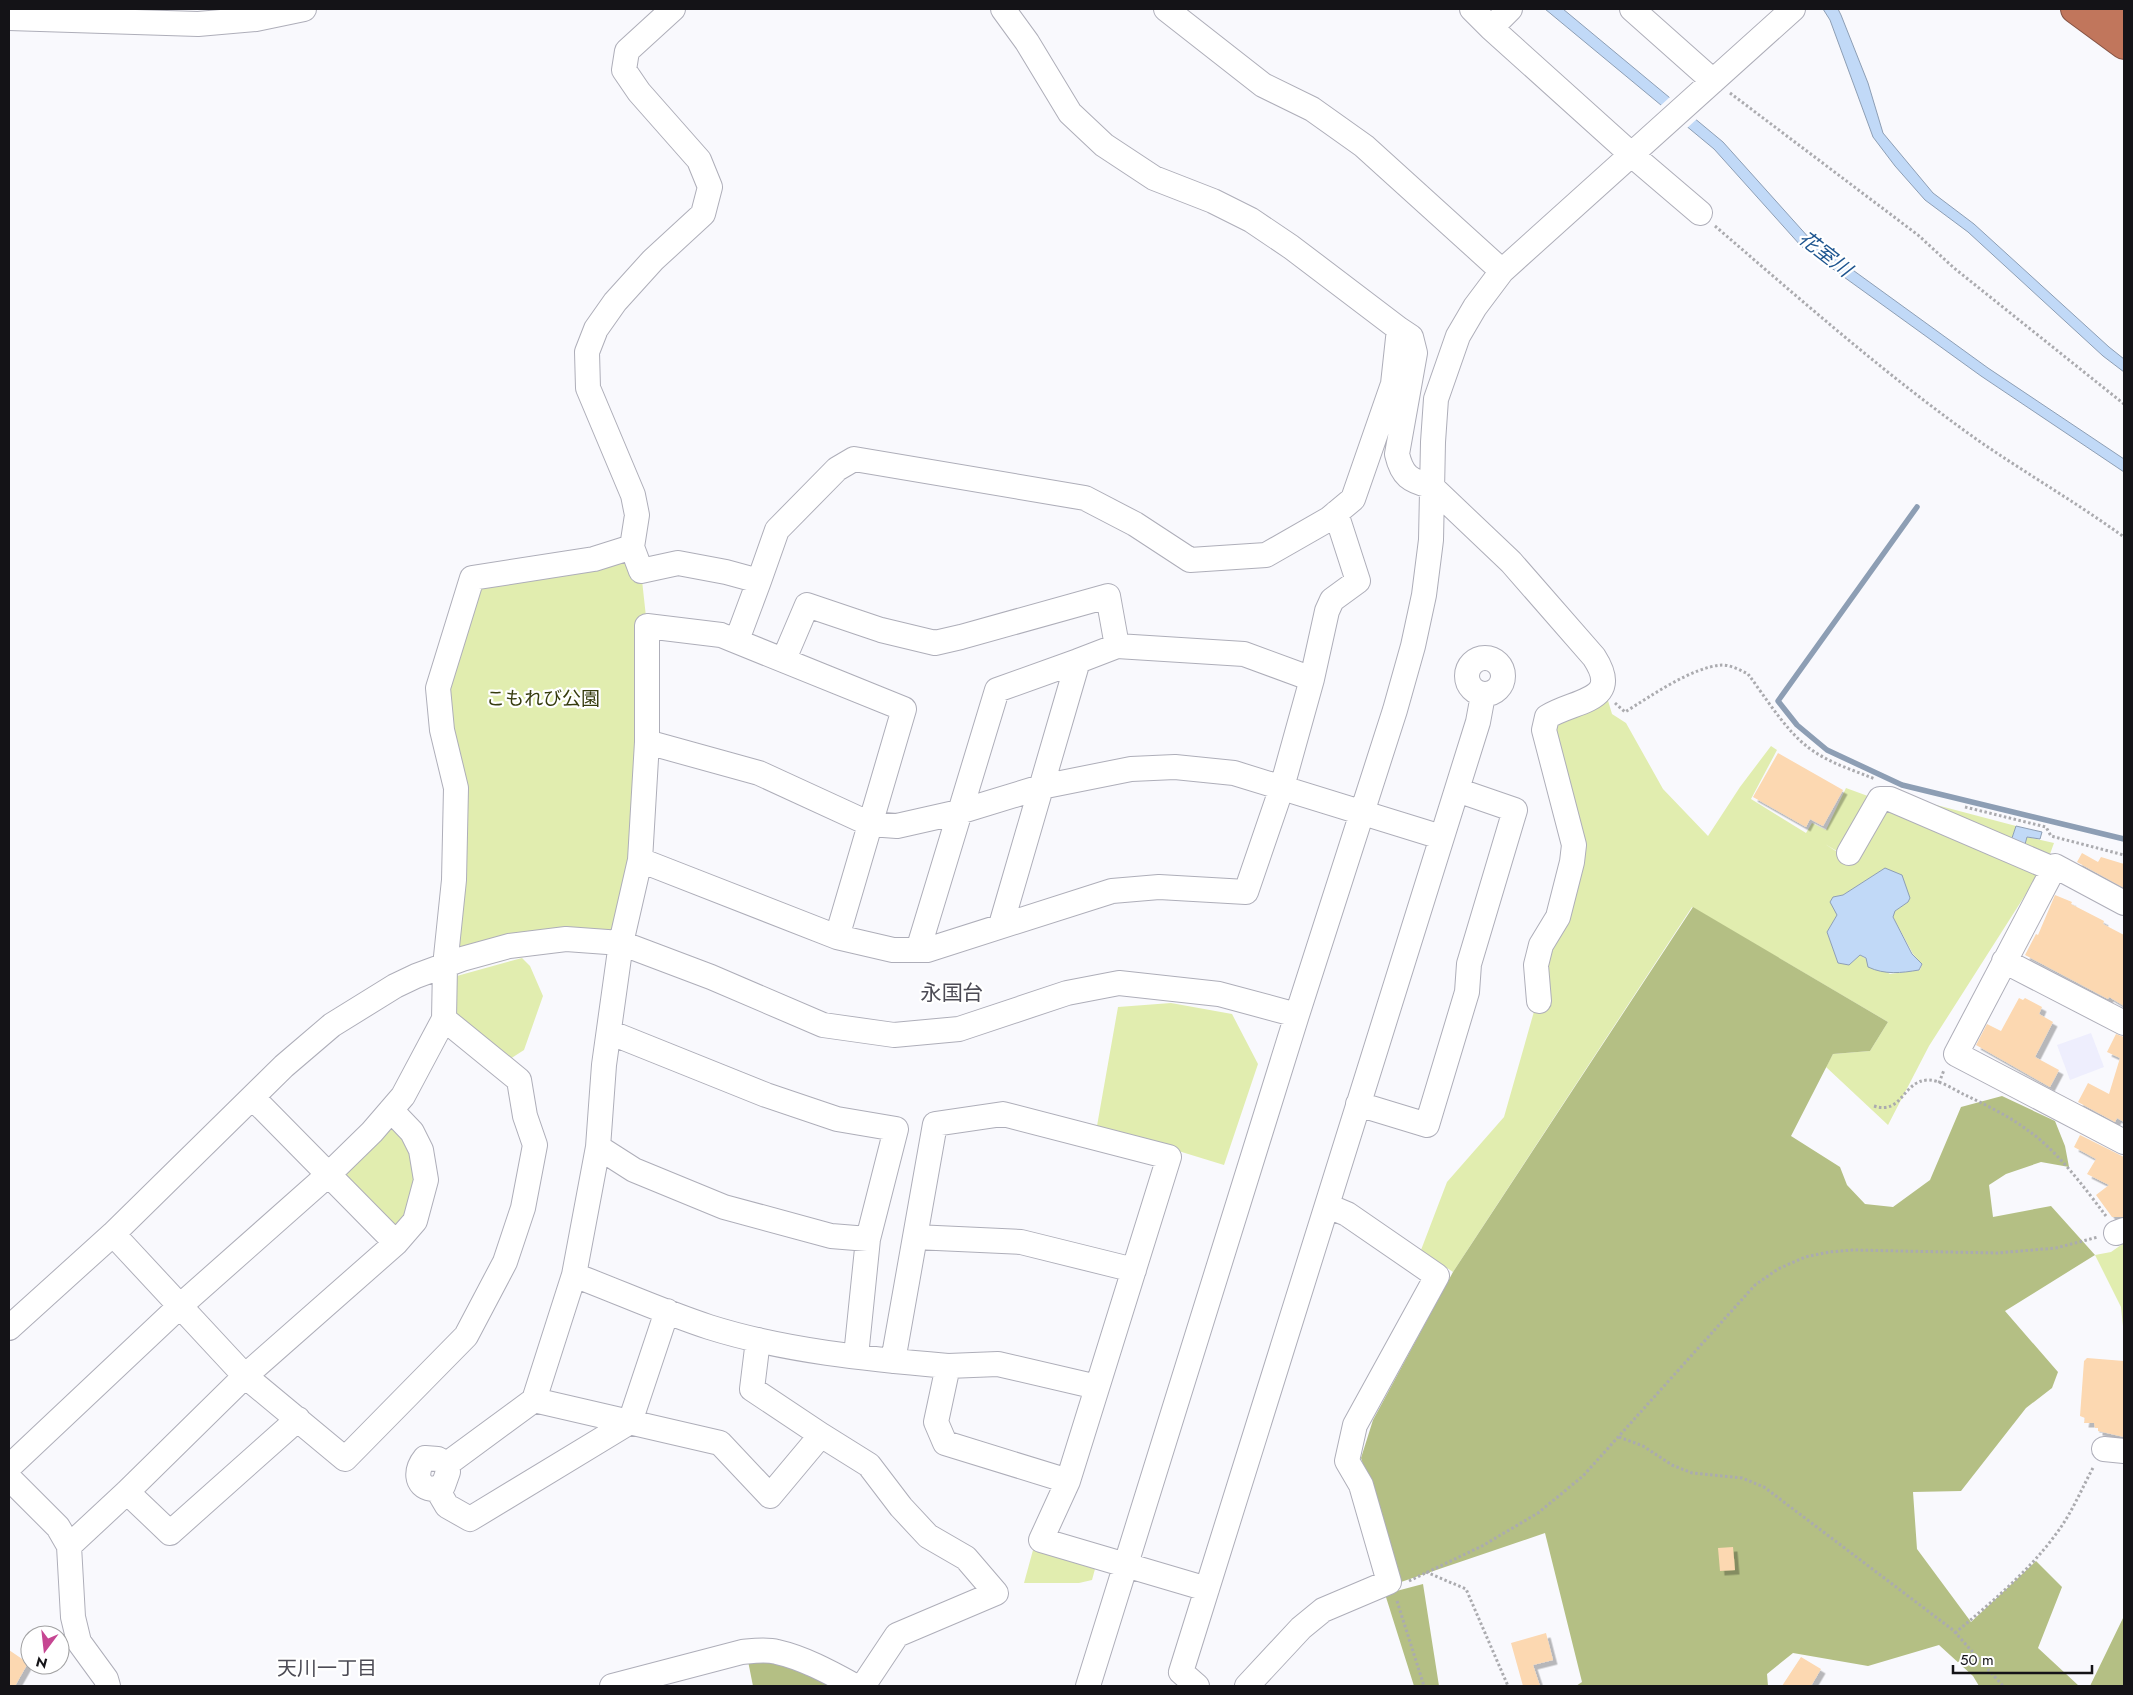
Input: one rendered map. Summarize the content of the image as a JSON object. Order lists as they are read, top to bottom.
{
  "districts": ["永国台", "天川一丁目"],
  "water": ["花室川"],
  "parks": ["こもれび公園"],
  "scale_bar": "50 m",
  "north": "bottom"
}
